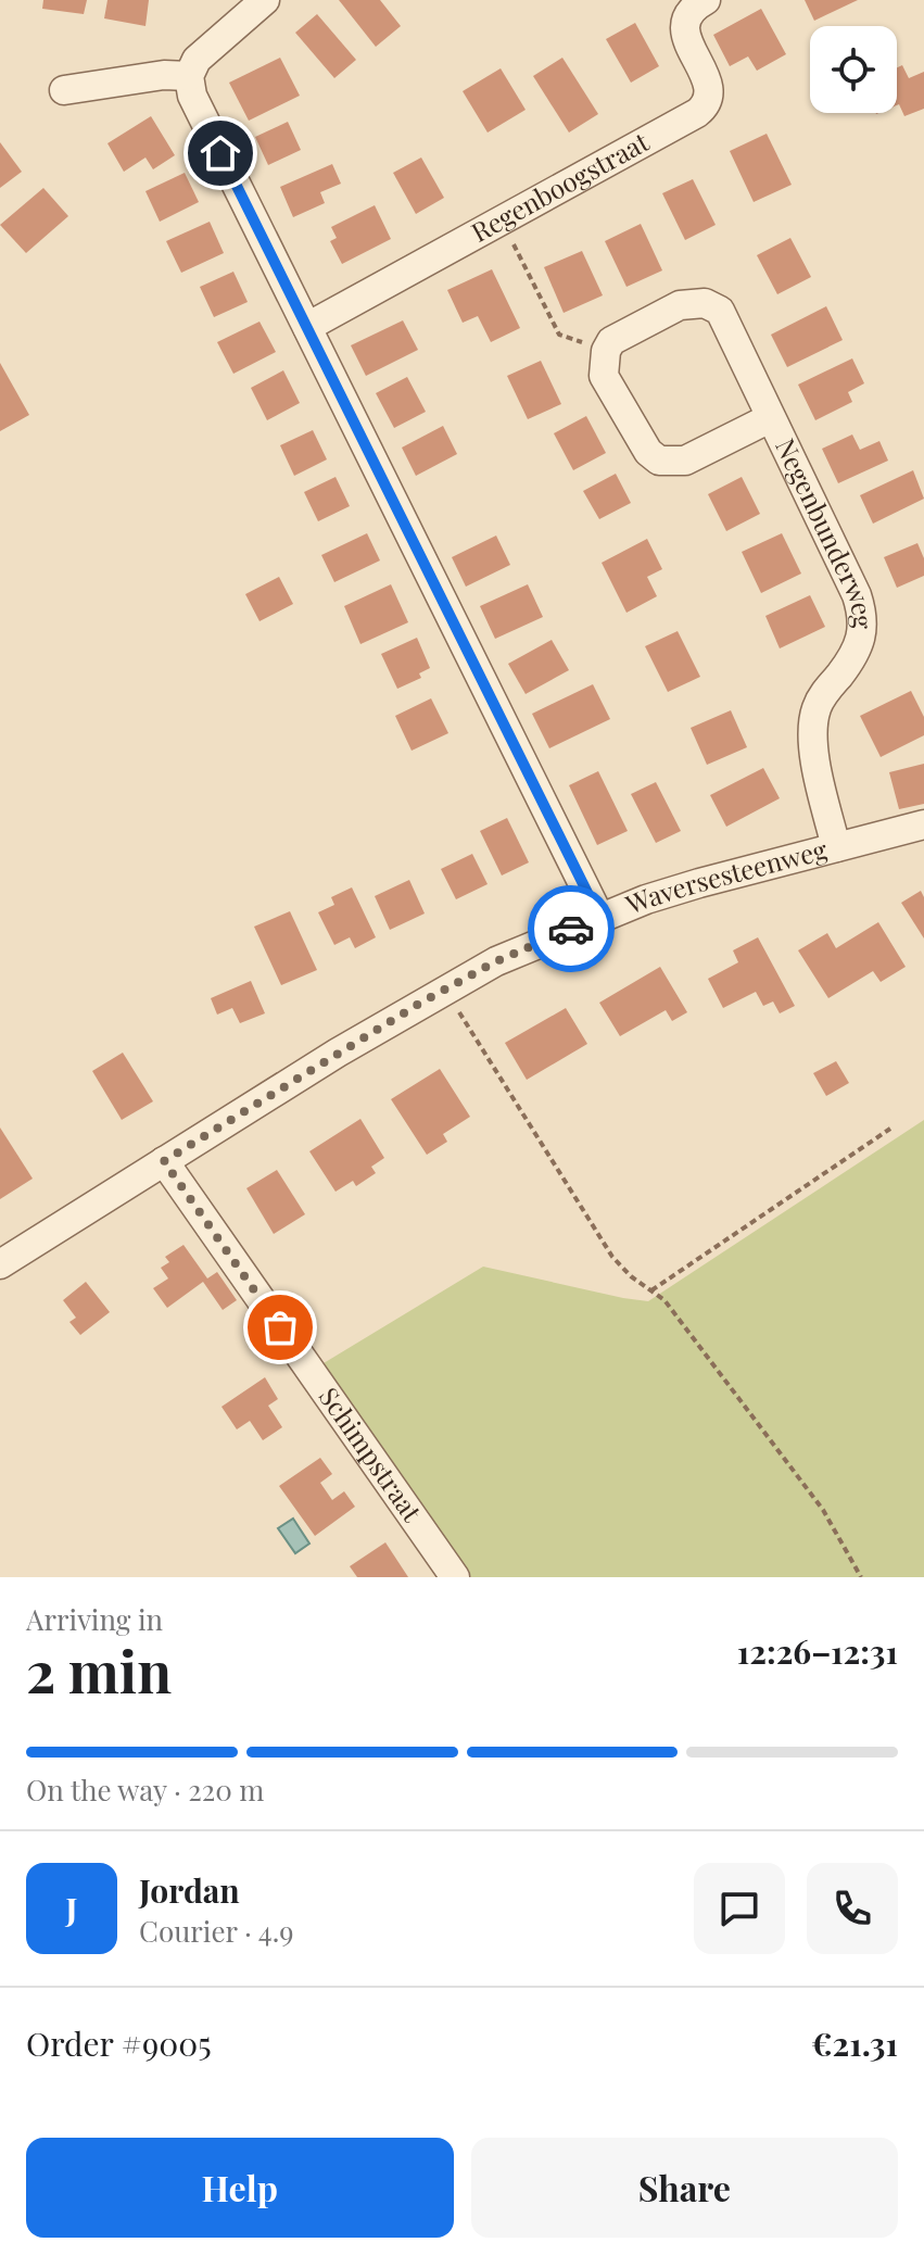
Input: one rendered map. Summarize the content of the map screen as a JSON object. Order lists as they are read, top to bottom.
{
  "streets": {
    "street": [
      "Regenboogstraat",
      "Negenbunderweg",
      "Waversesteenweg",
      "Schimpstraat"
    ]
  },
  "crossings": [
    ["Negenbunderweg", "Waversesteenweg"],
    ["Waversesteenweg", "Schimpstraat"]
  ],
  "page": {
    "heading": ["2 min", "Arriving in", "12:26–12:31"],
    "panel": [
      "Jordan",
      "Courier · 4.9",
      "Order #9005",
      "€21.31"
    ],
    "bar": "On the way · 220 m",
    "round": "J",
    "buttons": ["Help", "Share"]
  }
}
